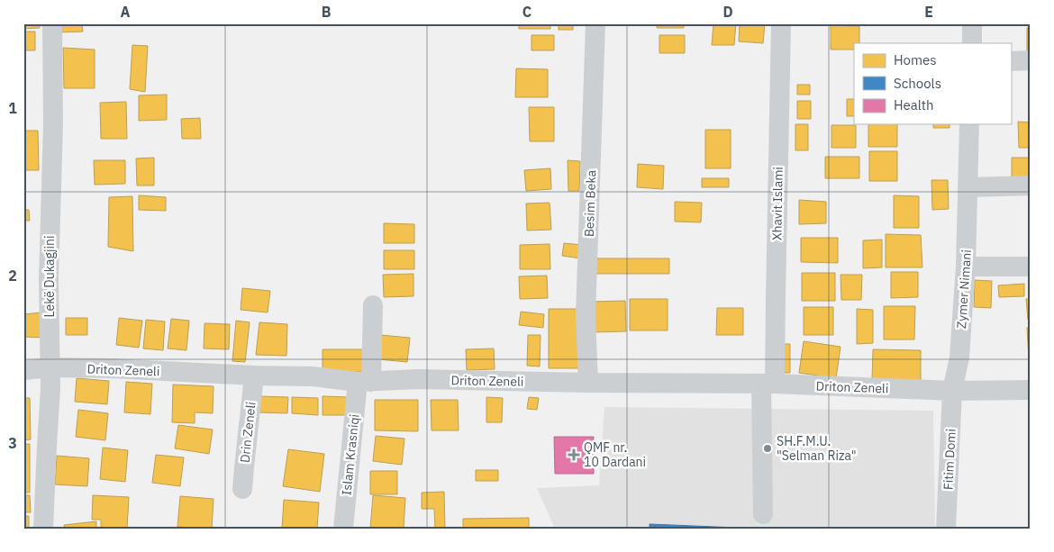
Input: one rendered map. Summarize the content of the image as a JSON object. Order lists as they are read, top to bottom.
{
  "streets": {
    "street": [
      "Besim Beka",
      "Xhavit Islami",
      "Lekë Dukagjini",
      "Zymer Nimani",
      "Driton Zeneli",
      "Drin Zeneli",
      "Islam Krasniqi",
      "Fitim Domi"
    ]
  },
  "crossings": [
    ["Besim Beka", "Driton Zeneli"],
    ["Xhavit Islami", "Driton Zeneli"],
    ["Lekë Dukagjini", "Driton Zeneli"],
    ["Zymer Nimani", "Driton Zeneli"],
    ["Zymer Nimani", "Fitim Domi"],
    ["Driton Zeneli", "Drin Zeneli"],
    ["Driton Zeneli", "Islam Krasniqi"],
    ["Driton Zeneli", "Fitim Domi"]
  ],
  "places": {
    "other": ["SH.F.M.U. \"Selman Riza\""],
    "health": ["QMF nr. 10 Dardani"]
  },
  "legend": ["Homes", "Schools", "Health"],
  "grid": {
    "columns": [
      "A",
      "B",
      "C",
      "D",
      "E"
    ],
    "rows": ["1", "2", "3"]
  }
}
